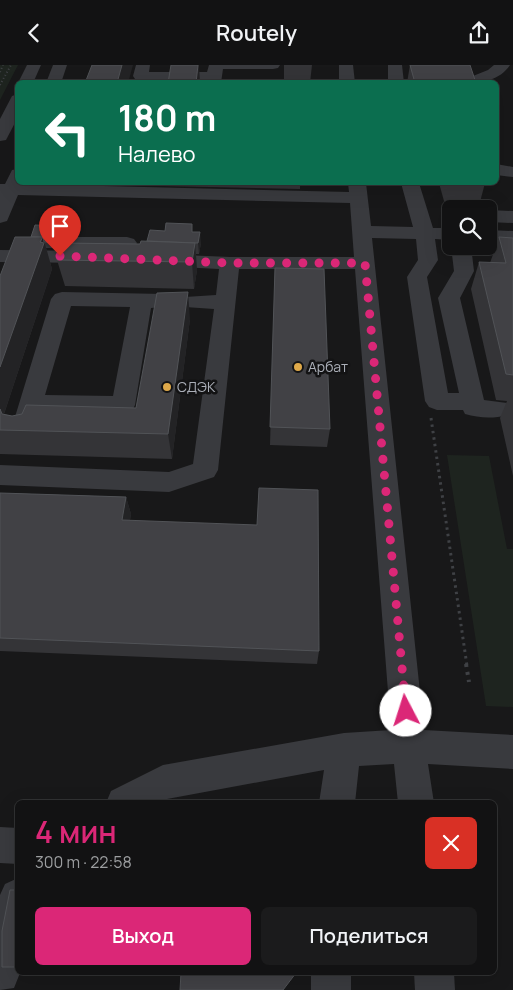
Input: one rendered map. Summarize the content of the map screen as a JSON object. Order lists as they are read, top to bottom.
{
  "places": ["Арбат", "СДЭК"],
  "page": {
    "header": "Routely",
    "turn": ["180 m", "Налево"],
    "heading": ["4 мин", "300 m · 22:58"],
    "buttons": ["Выход", "Поделиться"]
  }
}
